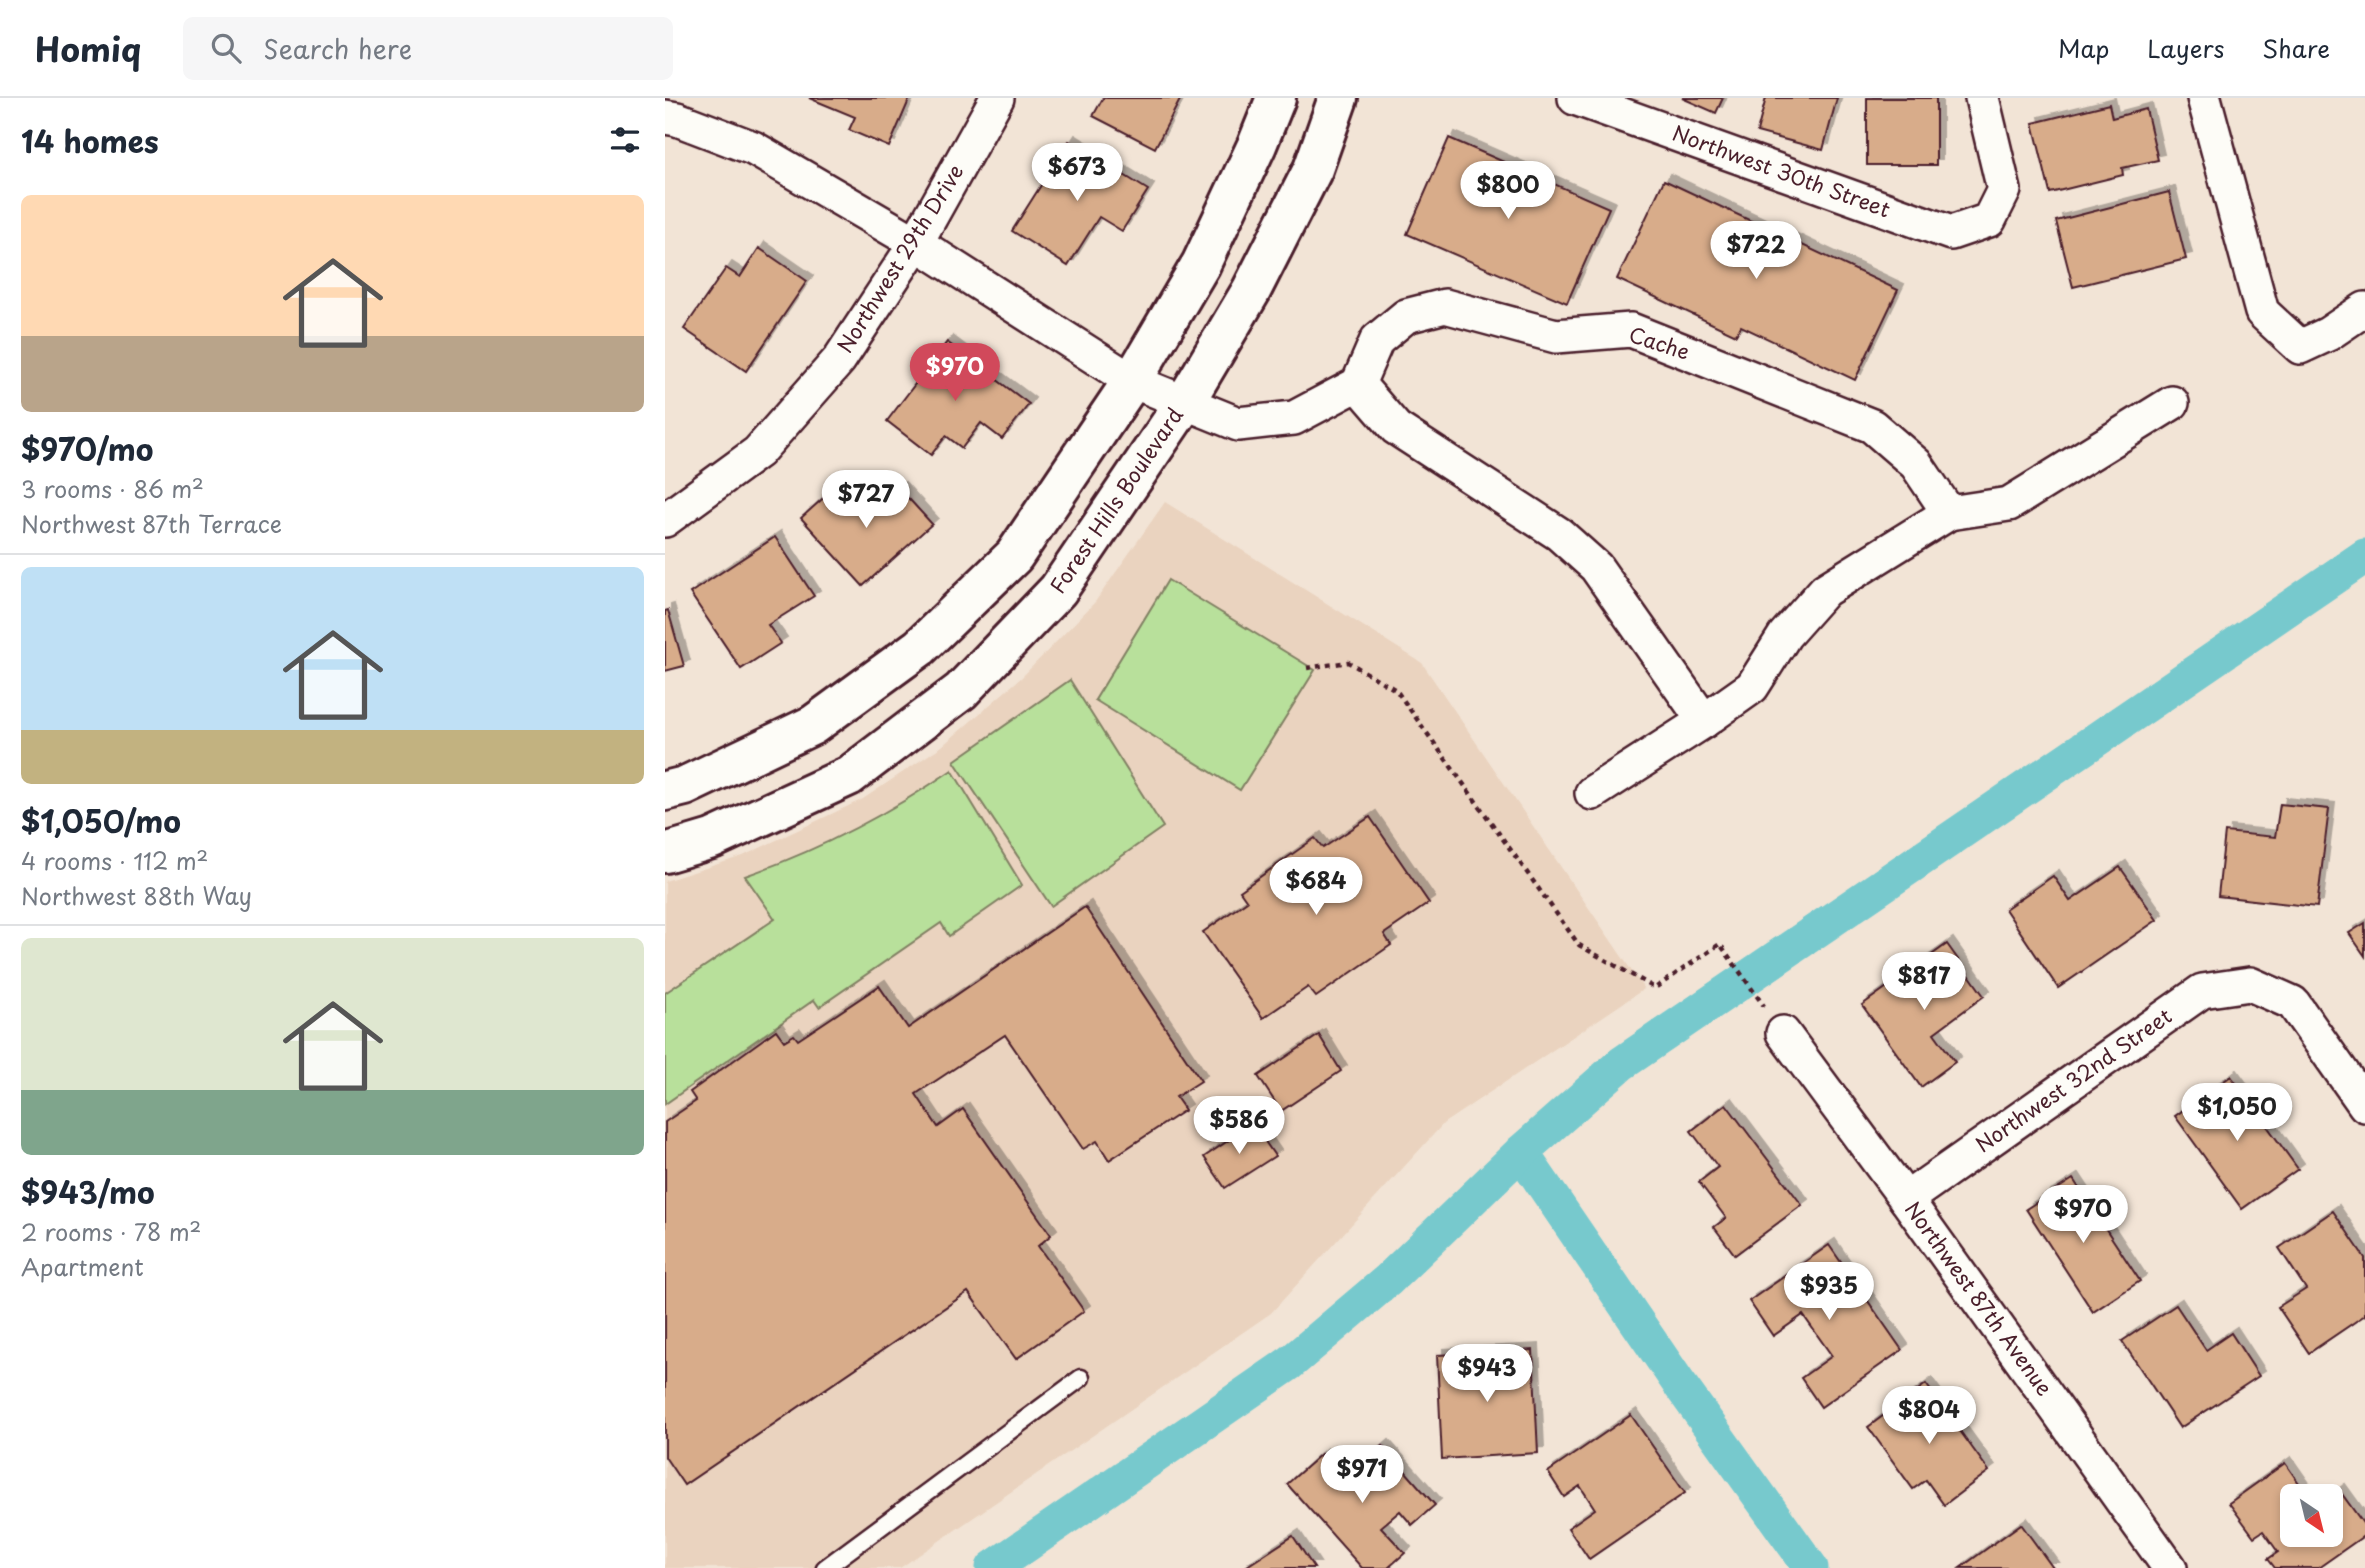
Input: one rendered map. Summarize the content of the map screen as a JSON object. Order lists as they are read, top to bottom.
{
  "streets": {
    "street": [
      "Northwest 30th Street",
      "Northwest 29th Drive",
      "Cache",
      "Forest Hills Boulevard",
      "Northwest 32nd Street",
      "Northwest 87th Avenue"
    ]
  },
  "crossings": [
    ["Northwest 32nd Street", "Northwest 87th Avenue"]
  ],
  "north": "bottom right",
  "page": {
    "header": "Homiq",
    "search": "Search here",
    "nav": ["Map", "Layers", "Share"],
    "heading": "14 homes",
    "price": [
      "$673",
      "$800",
      "$722",
      "$970",
      "$727",
      "$684",
      "$817",
      "$1,050",
      "$586",
      "$970",
      "$935",
      "$943",
      "$804",
      "$971"
    ],
    "list": [
      {
        "name": "$970/mo",
        "note": "3 rooms · 86 m² · Northwest 87th Terrace"
      },
      {
        "name": "$1,050/mo",
        "note": "4 rooms · 112 m² · Northwest 88th Way"
      },
      {
        "name": "$943/mo",
        "note": "2 rooms · 78 m² · Apartment"
      }
    ]
  }
}
